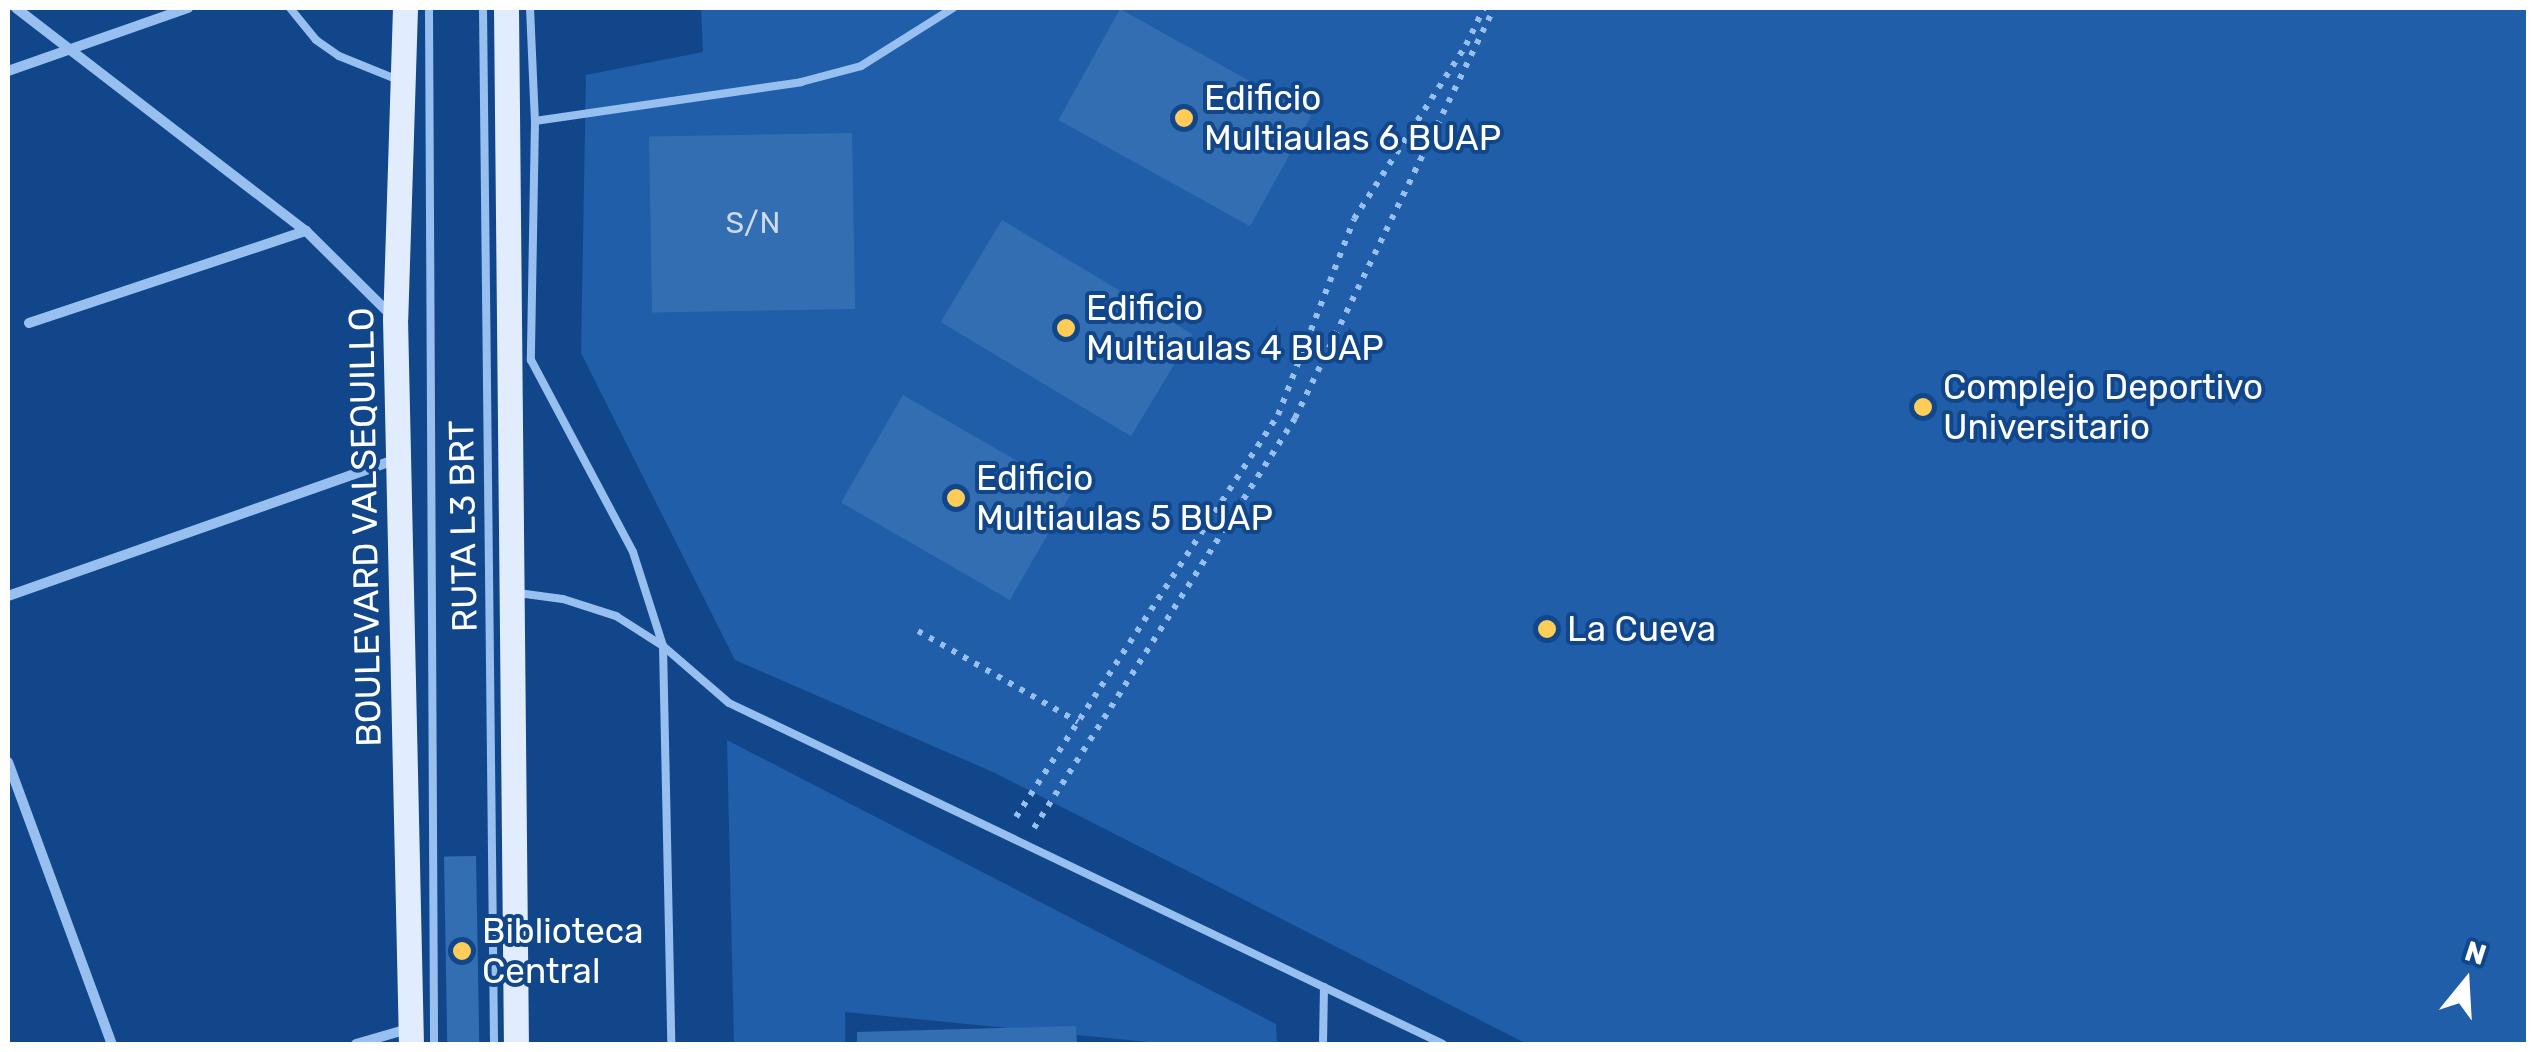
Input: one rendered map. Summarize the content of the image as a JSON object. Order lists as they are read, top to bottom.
{
  "streets": {
    "main road": ["BOULEVARD VALSEQUILLO"],
    "lane": ["RUTA L3 BRT"]
  },
  "places": [
    "Edificio Multiaulas 6 BUAP",
    "Edificio Multiaulas 4 BUAP",
    "Complejo Deportivo Universitario",
    "Edificio Multiaulas 5 BUAP",
    "La Cueva",
    "Biblioteca Central"
  ],
  "house_numbers": ["S/N"],
  "north": "top"
}
